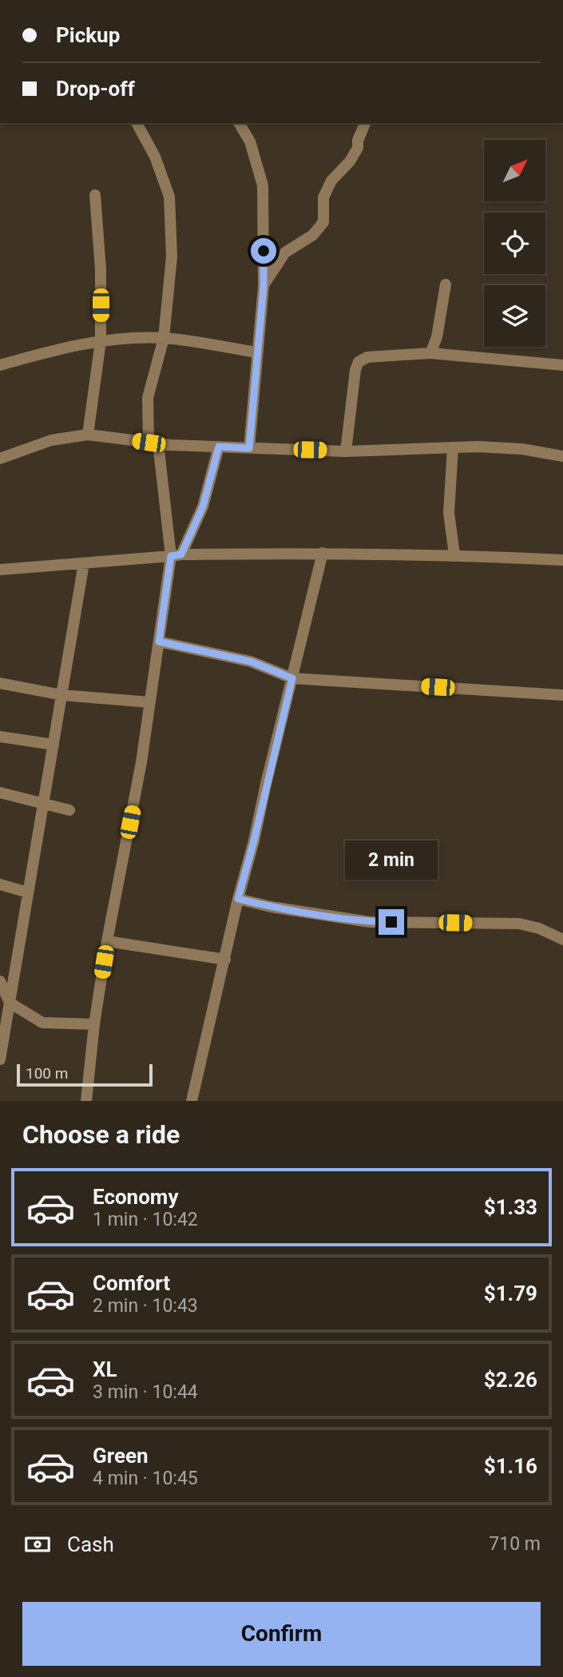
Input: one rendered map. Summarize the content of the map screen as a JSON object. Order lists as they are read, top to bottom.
{
  "scale_bar": "100 m",
  "north": "top right",
  "page": {
    "banner": ["Pickup", "Drop-off"],
    "bubble": "2 min",
    "scale": "100 m",
    "heading": "Choose a ride",
    "list": [
      {
        "name": "Economy",
        "note": "1 min · 10:42",
        "value": "$1.33"
      },
      {
        "name": "Comfort",
        "note": "2 min · 10:43",
        "value": "$1.79"
      },
      {
        "name": "XL",
        "note": "3 min · 10:44",
        "value": "$2.26"
      },
      {
        "name": "Green",
        "note": "4 min · 10:45",
        "value": "$1.16"
      }
    ],
    "pay": ["Cash", "710 m"],
    "buttons": "Confirm"
  }
}
